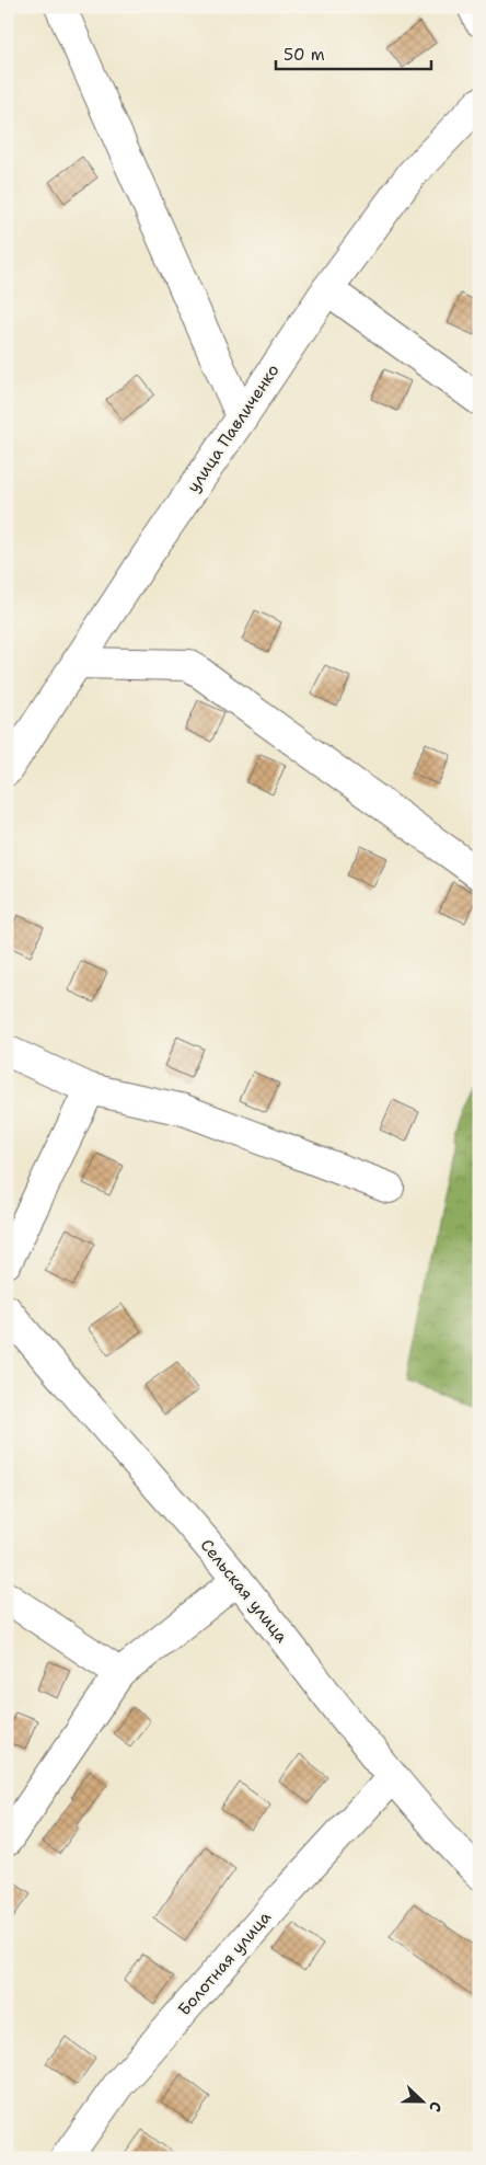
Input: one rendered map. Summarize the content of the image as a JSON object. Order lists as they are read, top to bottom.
{
  "streets": {
    "street": ["улица Павличенко", "Сельская улица", "Болотная улица"]
  },
  "crossings": [
    ["Сельская улица", "Болотная улица"]
  ],
  "scale_bar": "50 m",
  "north": "right"
}
